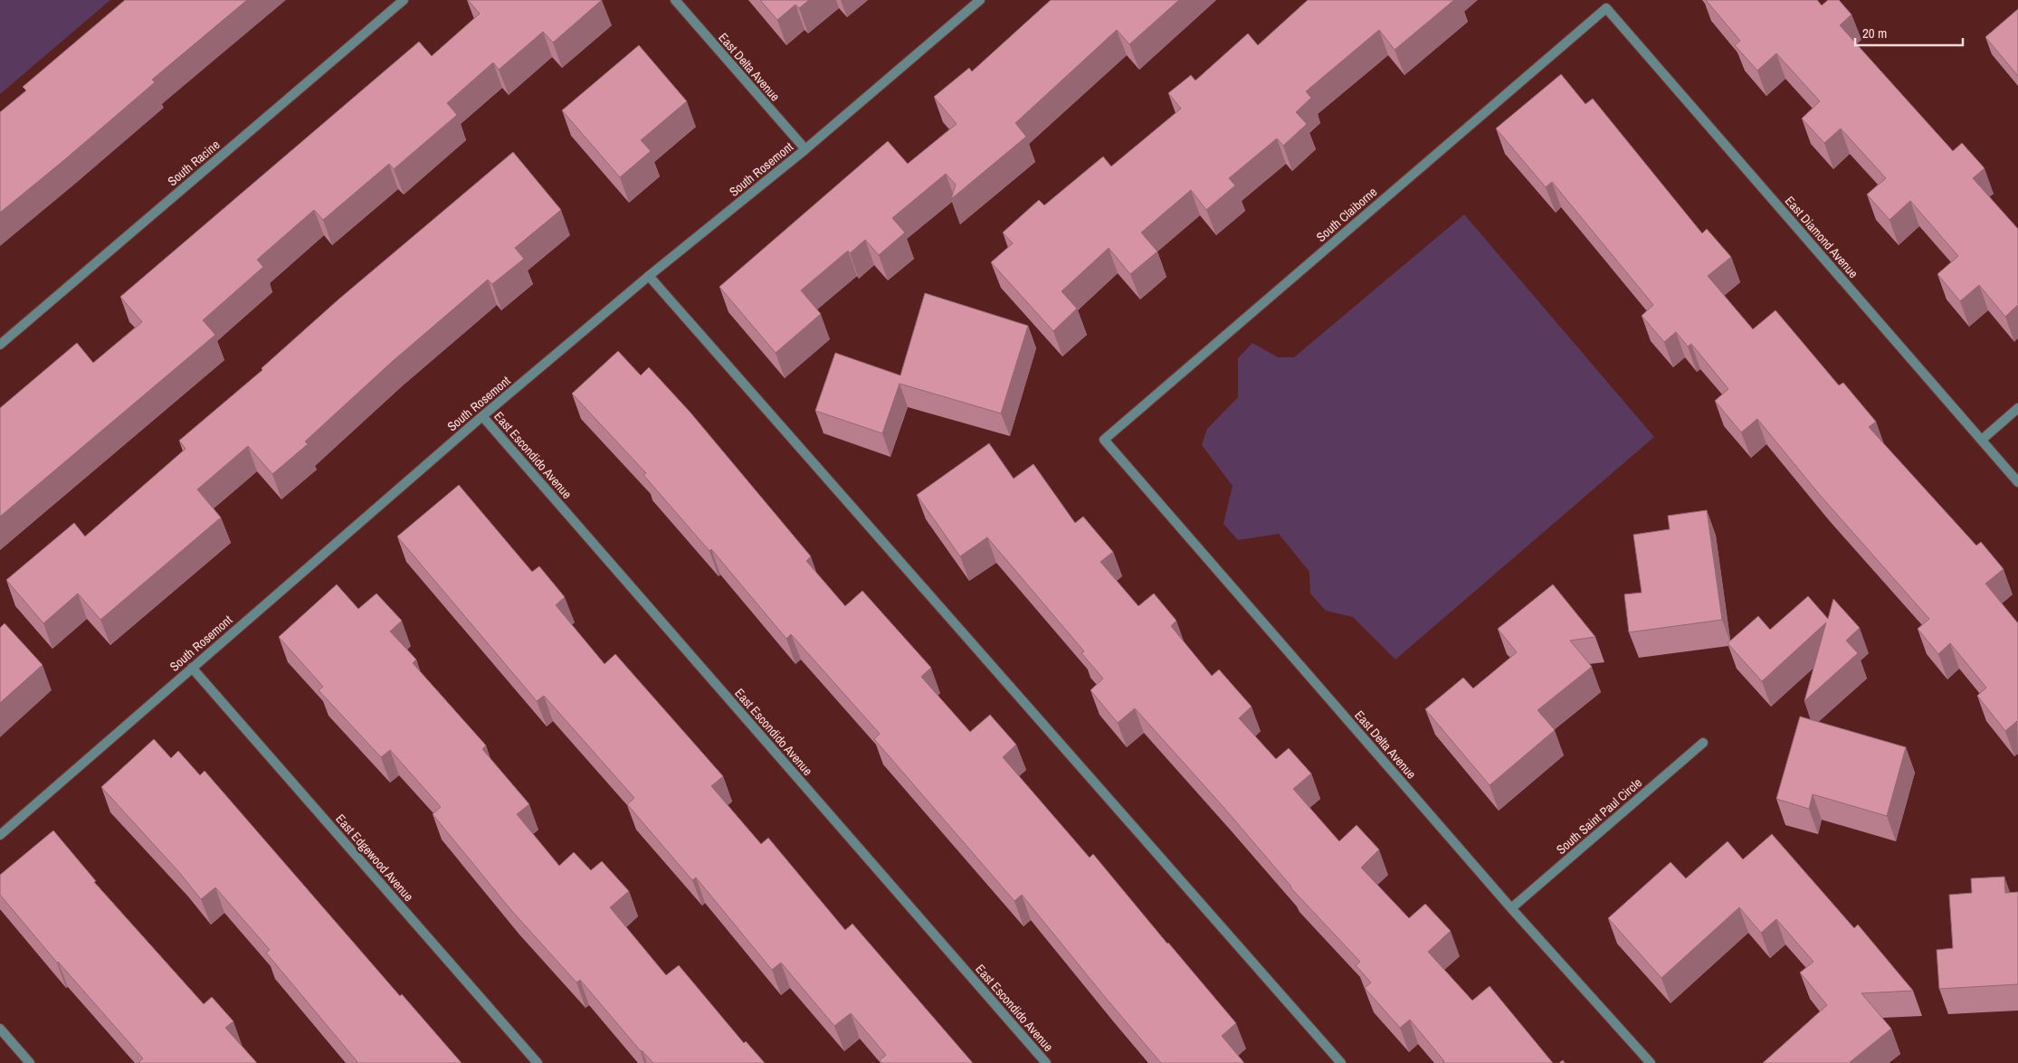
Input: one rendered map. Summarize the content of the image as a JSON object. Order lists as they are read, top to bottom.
{
  "streets": {
    "street": [
      "East Delta Avenue",
      "South Racine",
      "South Rosemont",
      "South Claiborne",
      "East Diamond Avenue",
      "East Escondido Avenue",
      "South Saint Paul Circle",
      "East Edgewood Avenue"
    ]
  },
  "crossings": [
    ["East Delta Avenue", "South Rosemont"],
    ["East Delta Avenue", "South Claiborne"],
    ["East Delta Avenue", "South Saint Paul Circle"],
    ["South Rosemont", "East Escondido Avenue"],
    ["South Rosemont", "East Edgewood Avenue"],
    ["South Claiborne", "East Diamond Avenue"]
  ],
  "scale_bar": "20 m"
}
